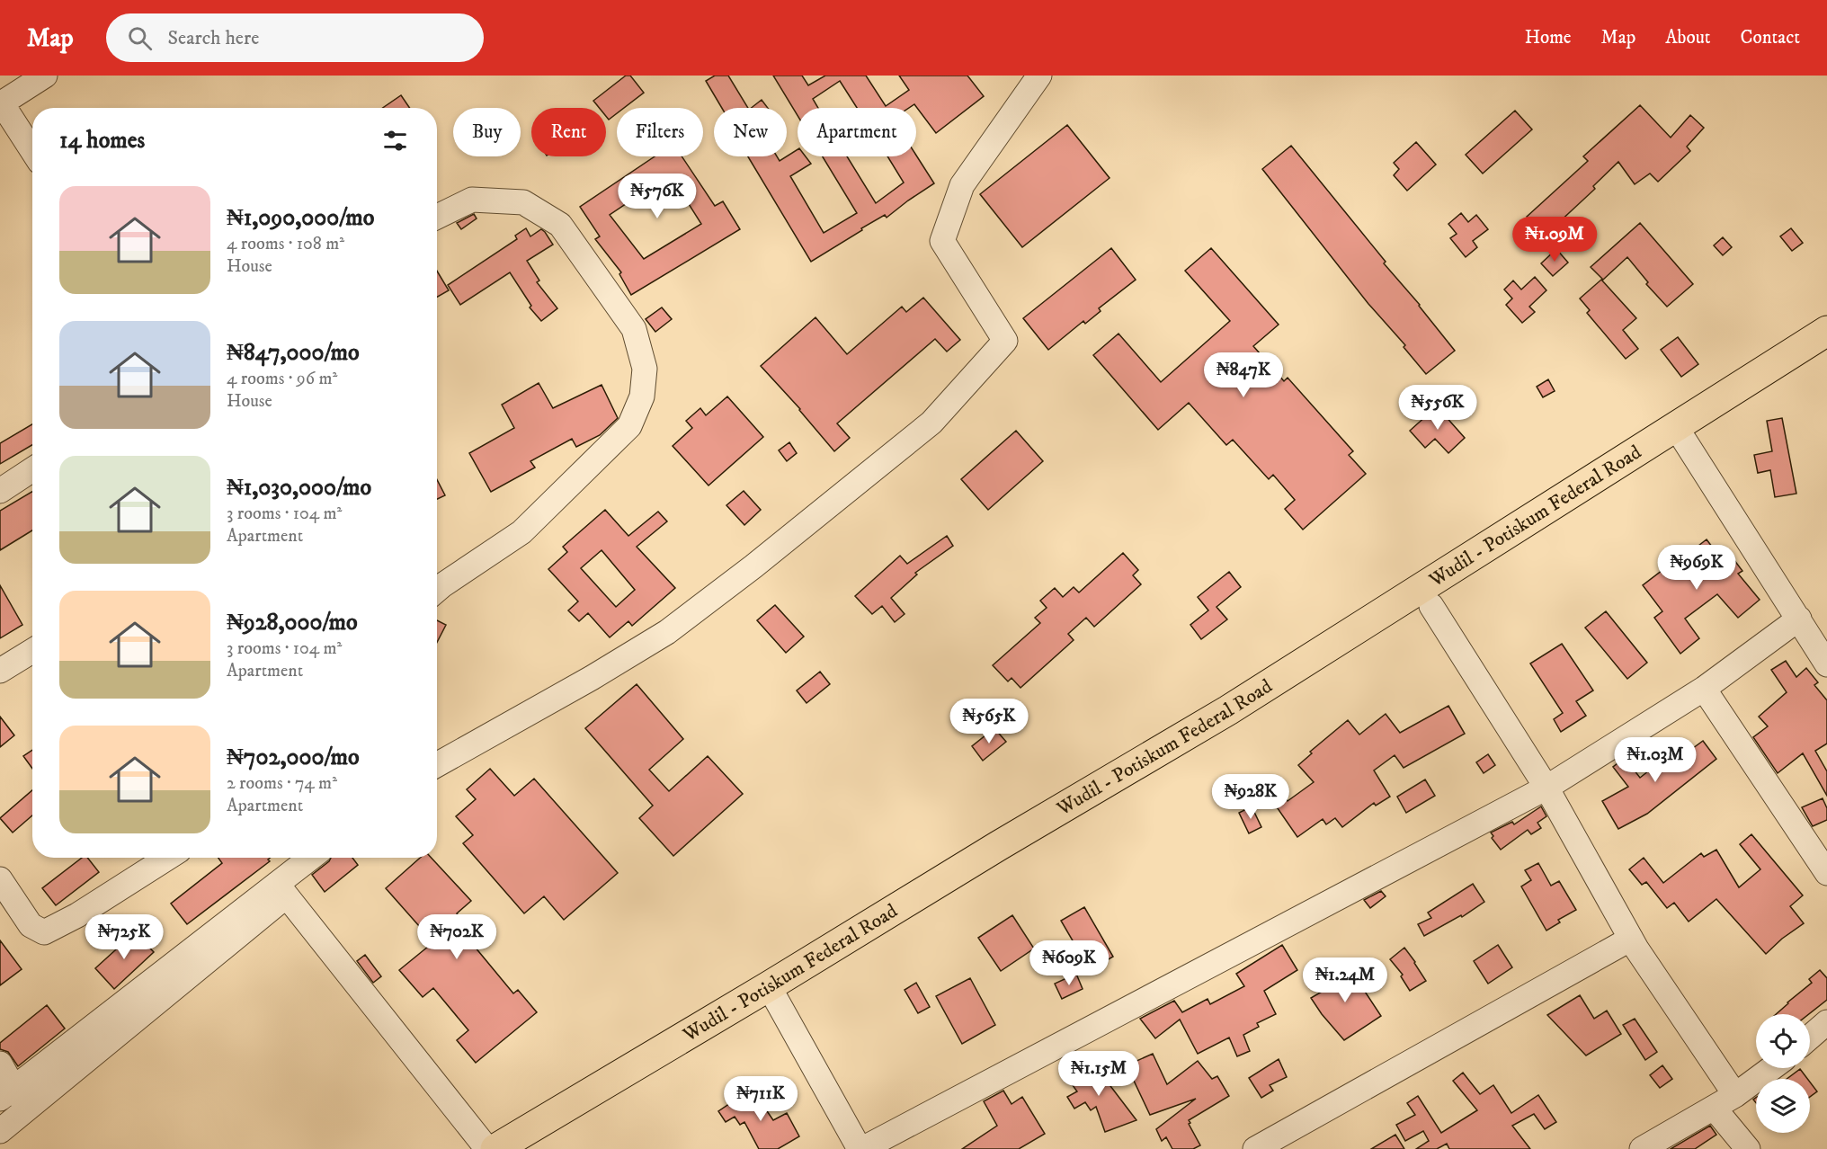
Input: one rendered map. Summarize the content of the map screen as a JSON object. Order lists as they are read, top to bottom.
{
  "streets": {
    "main road": ["Wudil - Potiskum Federal Road"]
  },
  "page": {
    "header": "Map",
    "search": "Search here",
    "nav": [
      "Home",
      "Map",
      "About",
      "Contact"
    ],
    "chip": [
      "Buy",
      "Rent",
      "Filters",
      "New",
      "Apartment"
    ],
    "heading": "14 homes",
    "list": [
      {
        "name": "₦1,090,000/mo",
        "note": "4 rooms · 108 m² · House"
      },
      {
        "name": "₦847,000/mo",
        "note": "4 rooms · 96 m² · House"
      },
      {
        "name": "₦1,030,000/mo",
        "note": "3 rooms · 104 m² · Apartment"
      },
      {
        "name": "₦928,000/mo",
        "note": "3 rooms · 104 m² · Apartment"
      },
      {
        "name": "₦702,000/mo",
        "note": "2 rooms · 74 m² · Apartment"
      }
    ],
    "price": [
      "₦576K",
      "₦1.09M",
      "₦847K",
      "₦556K",
      "₦969K",
      "₦565K",
      "₦1.03M",
      "₦928K",
      "₦725K",
      "₦702K",
      "₦609K",
      "₦1.24M",
      "₦1.15M",
      "₦711K"
    ]
  }
}
